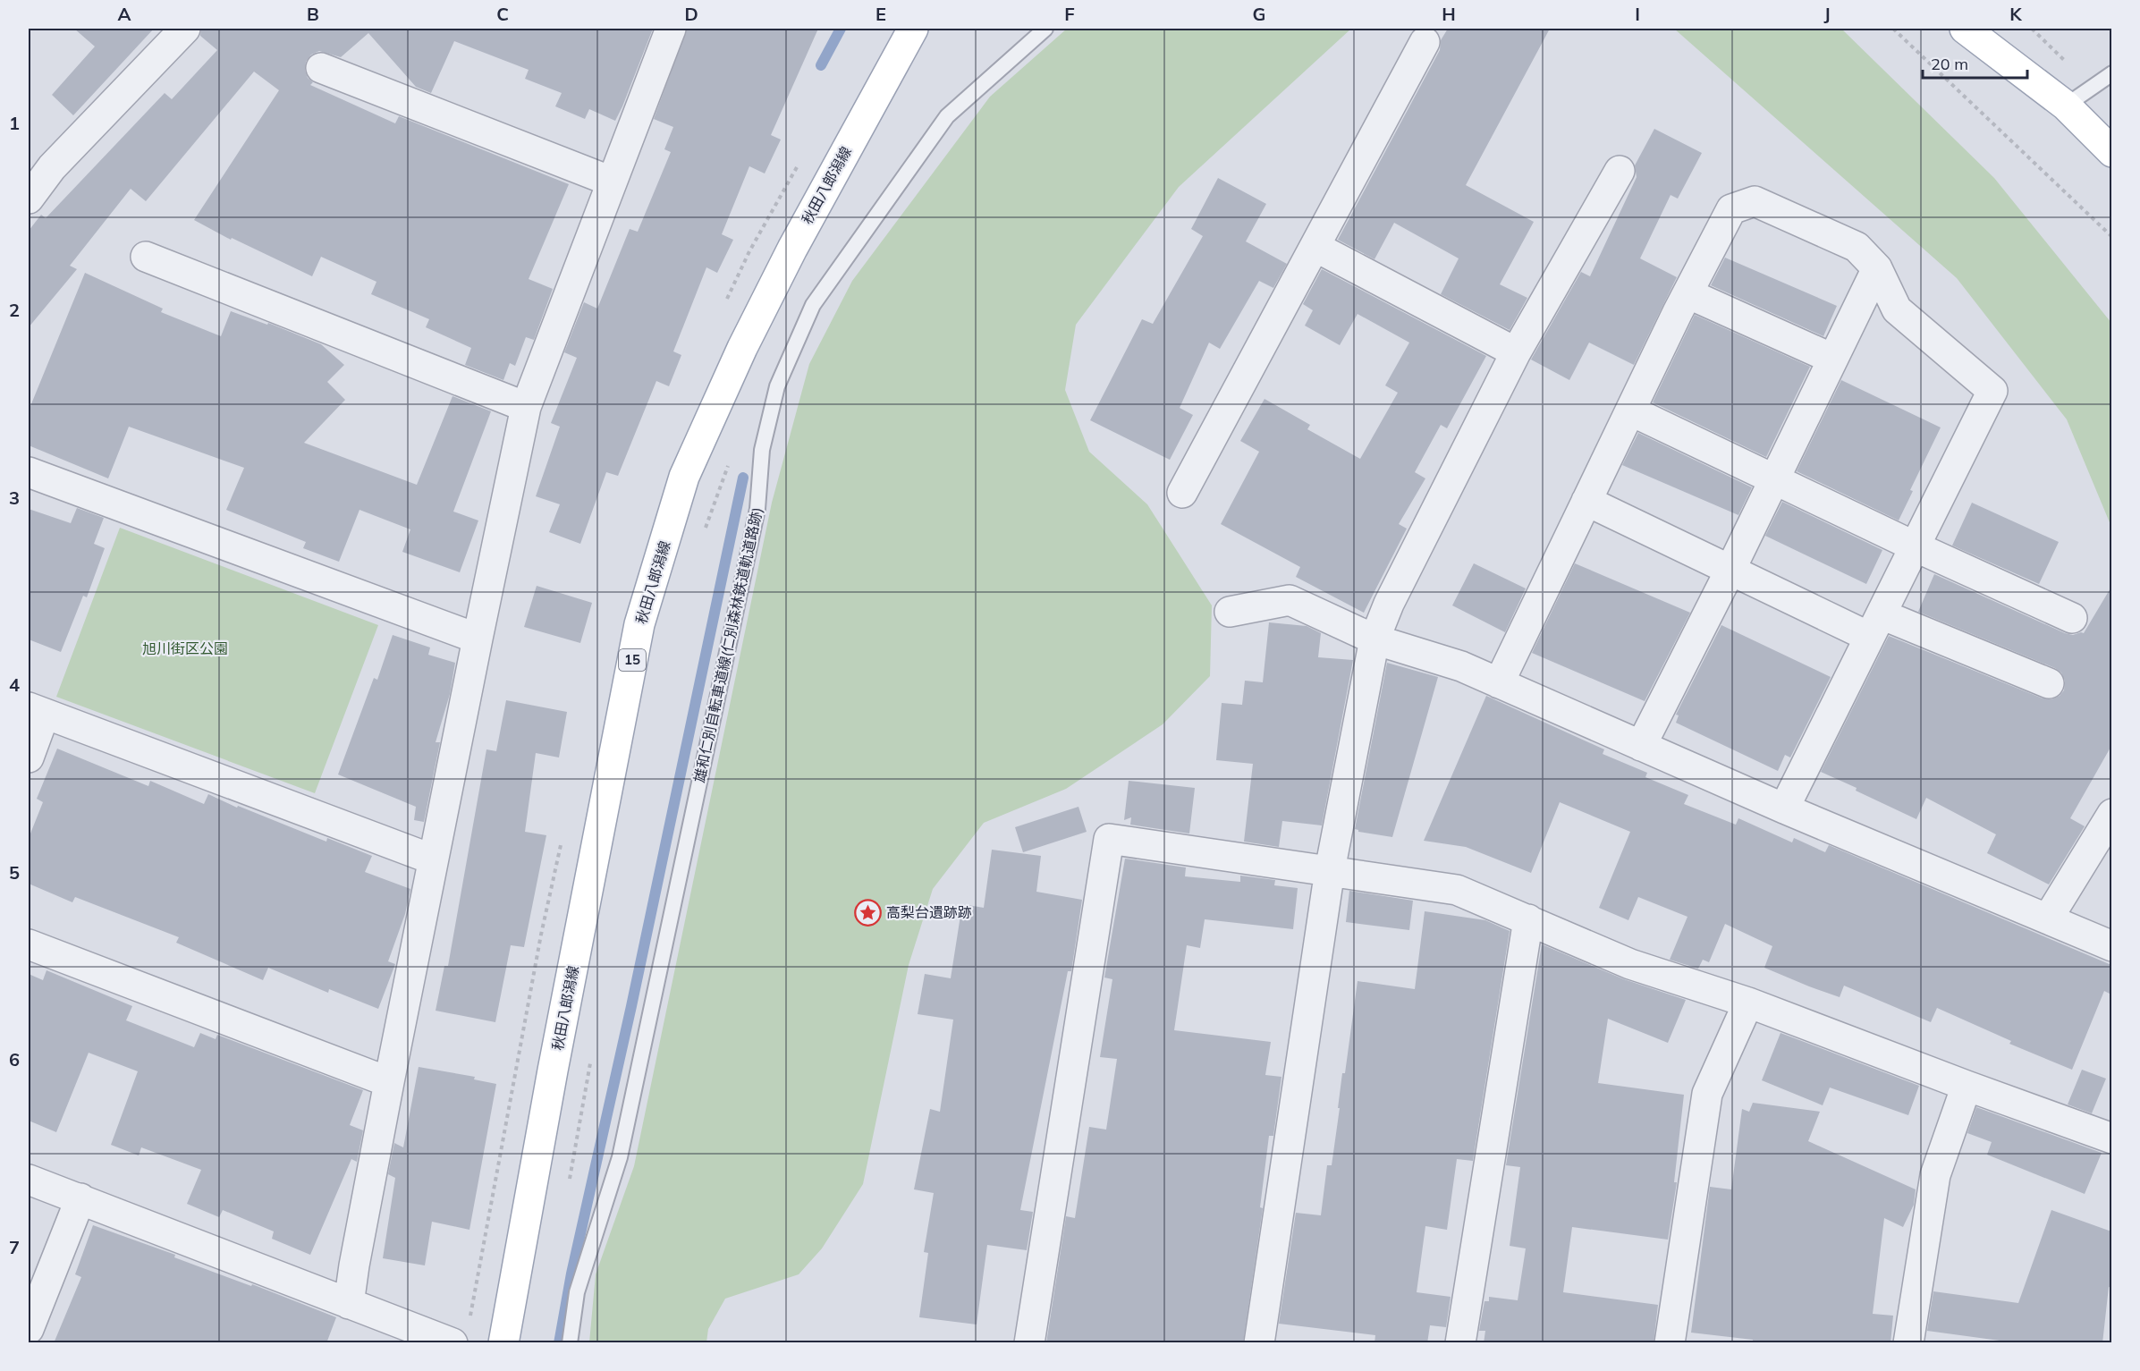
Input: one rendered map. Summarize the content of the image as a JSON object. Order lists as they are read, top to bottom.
{
  "streets": {
    "main road": ["秋田八郎潟線", "15"],
    "lane": ["雄和仁別自転車道線(仁別森林鉄道軌道路跡)"]
  },
  "parks": ["旭川街区公園"],
  "places": {
    "place": ["高梨台遺跡跡"]
  },
  "scale_bar": "20 m",
  "grid": {
    "columns": [
      "A",
      "B",
      "C",
      "D",
      "E",
      "F",
      "G",
      "H",
      "I",
      "J",
      "K"
    ],
    "rows": [
      "1",
      "2",
      "3",
      "4",
      "5",
      "6",
      "7"
    ]
  }
}
